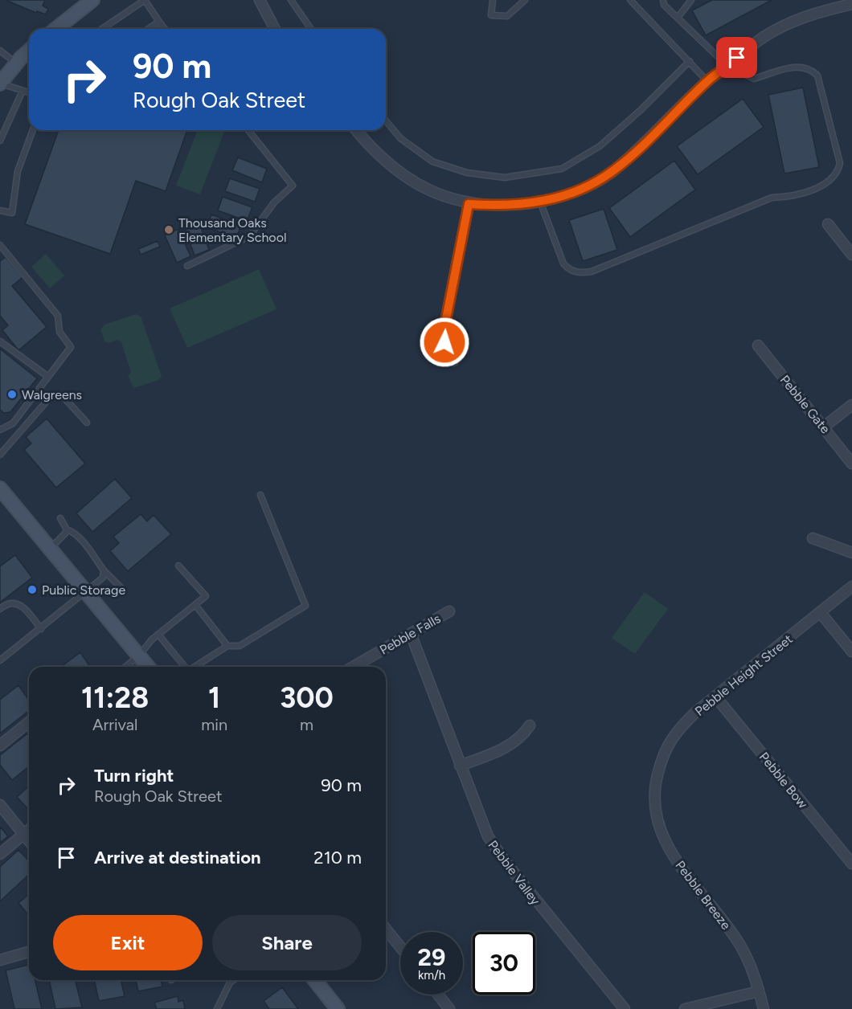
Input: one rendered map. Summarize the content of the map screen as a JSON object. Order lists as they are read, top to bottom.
{
  "streets": {
    "street": [
      "Pebble Gate",
      "Pebble Falls",
      "Pebble Height Street",
      "Pebble Bow",
      "Pebble Valley",
      "Pebble Breeze"
    ]
  },
  "crossings": [
    ["Pebble Falls", "Pebble Valley"],
    ["Pebble Height Street", "Pebble Bow"],
    ["Pebble Height Street", "Pebble Breeze"]
  ],
  "places": ["Thousand Oaks Elementary School", "Walgreens", "Public Storage"],
  "page": {
    "turn": ["90 m", "Rough Oak Street"],
    "eta": [
      "11:28",
      "Arrival",
      "1",
      "min",
      "300",
      "m"
    ],
    "list": [
      {
        "name": "Turn right",
        "note": "Rough Oak Street",
        "value": "90 m"
      },
      {
        "name": "Arrive at destination",
        "value": "210 m"
      }
    ],
    "buttons": ["Exit", "Share"],
    "speed": "29 km/h",
    "limit": "30"
  }
}
